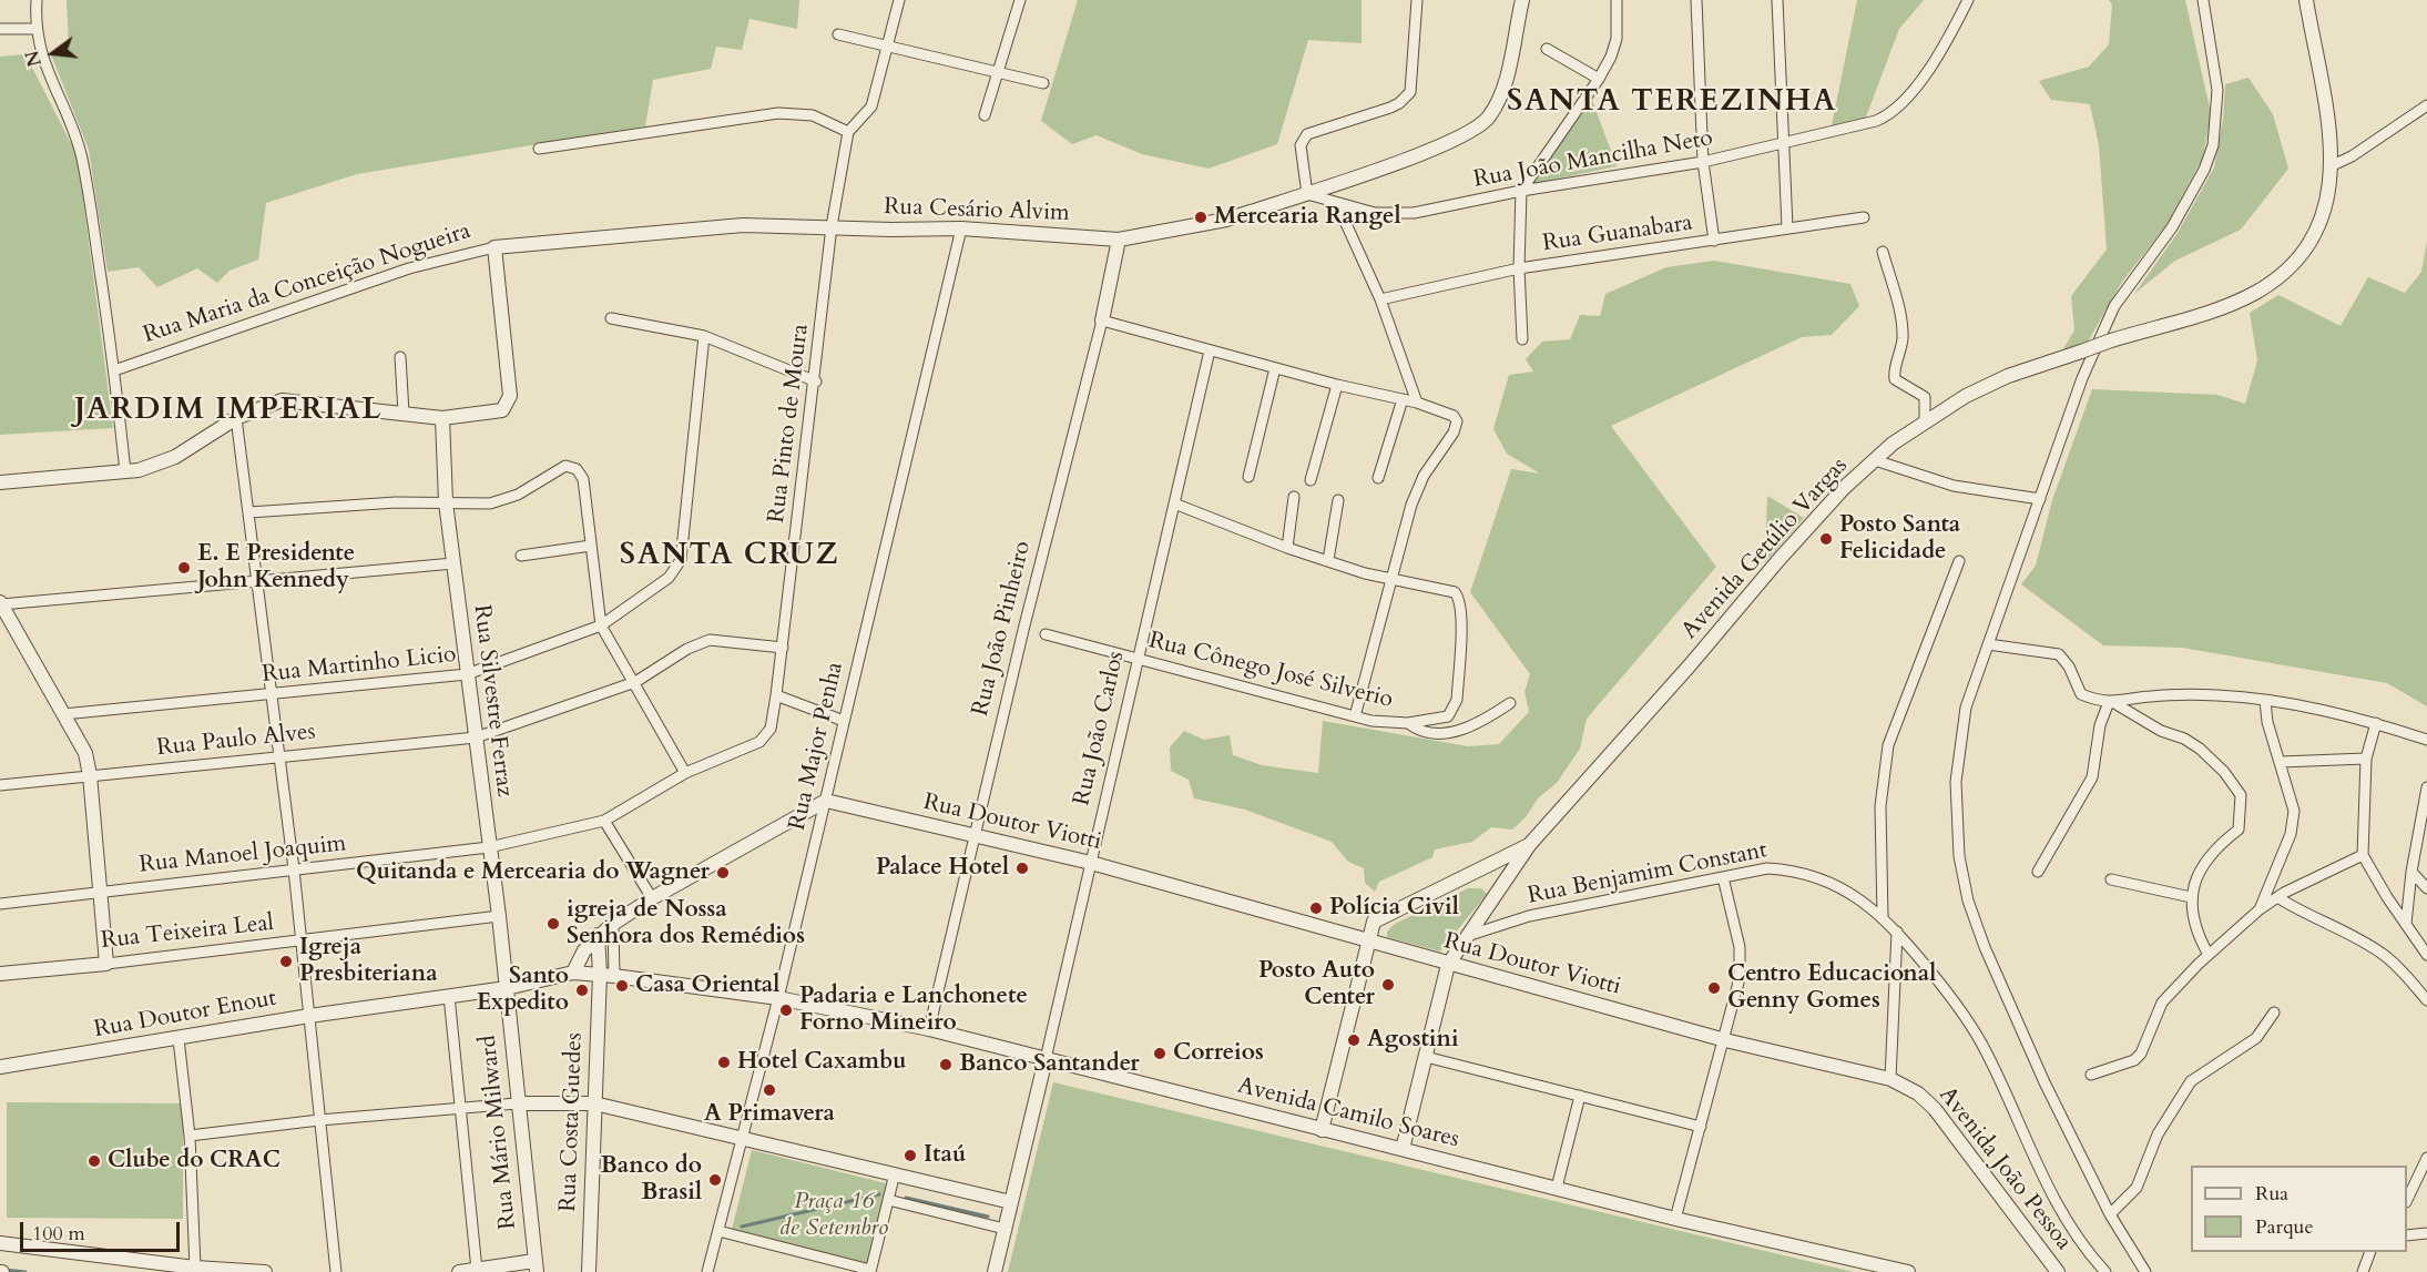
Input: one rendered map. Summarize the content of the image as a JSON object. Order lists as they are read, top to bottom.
{
  "streets": {
    "street": [
      "Rua João Mancilha Neto",
      "Rua Cesário Alvim",
      "Rua Guanabara",
      "Rua Maria da Conceição Nogueira",
      "Rua Pinto de Moura",
      "Avenida Getúlio Vargas",
      "Rua João Pinheiro",
      "Rua Martinho Licio",
      "Rua Cônego José Silverio",
      "Rua Silvestre Ferraz",
      "Rua João Carlos",
      "Rua Paulo Alves",
      "Rua Major Penha",
      "Rua Doutor Viotti",
      "Rua Manoel Joaquim",
      "Rua Benjamim Constant",
      "Rua Teixeira Leal",
      "Rua Doutor Enout",
      "Avenida Camilo Soares",
      "Rua Costa Guedes",
      "Rua Mário Milward",
      "Avenida João Pessoa"
    ]
  },
  "crossings": [
    ["Rua João Mancilha Neto", "Rua Cesário Alvim"],
    ["Rua Cesário Alvim", "Rua Maria da Conceição Nogueira"],
    ["Rua Cesário Alvim", "Rua Pinto de Moura"],
    ["Rua Cesário Alvim", "Rua João Pinheiro"],
    ["Rua Cesário Alvim", "Rua Major Penha"],
    ["Rua Maria da Conceição Nogueira", "Rua Pinto de Moura"],
    ["Rua Pinto de Moura", "Rua Silvestre Ferraz"],
    ["Rua Pinto de Moura", "Rua Paulo Alves"],
    ["Rua Pinto de Moura", "Rua Manoel Joaquim"],
    ["Rua João Pinheiro", "Rua Doutor Viotti"],
    ["Rua João Pinheiro", "Avenida Camilo Soares"],
    ["Rua Martinho Licio", "Rua Silvestre Ferraz"],
    ["Rua Cônego José Silverio", "Rua João Carlos"],
    ["Rua Silvestre Ferraz", "Rua Paulo Alves"],
    ["Rua Silvestre Ferraz", "Rua Manoel Joaquim"],
    ["Rua Silvestre Ferraz", "Rua Teixeira Leal"],
    ["Rua Silvestre Ferraz", "Rua Doutor Enout"],
    ["Rua Silvestre Ferraz", "Rua Mário Milward"],
    ["Rua João Carlos", "Rua Doutor Viotti"],
    ["Rua João Carlos", "Avenida Camilo Soares"],
    ["Rua Major Penha", "Rua Doutor Viotti"],
    ["Rua Major Penha", "Avenida Camilo Soares"],
    ["Rua Doutor Viotti", "Avenida João Pessoa"],
    ["Rua Doutor Enout", "Avenida Camilo Soares"],
    ["Rua Doutor Enout", "Rua Costa Guedes"],
    ["Rua Doutor Enout", "Rua Mário Milward"],
    ["Avenida Camilo Soares", "Rua Costa Guedes"]
  ],
  "districts": ["SANTA TEREZINHA", "JARDIM IMPERIAL", "SANTA CRUZ"],
  "parks": ["Praça 16 de Setembro"],
  "places": [
    "Mercearia Rangel",
    "Posto Santa Felicidade",
    "E. E Presidente John Kennedy",
    "Palace Hotel",
    "Quitanda e Mercearia do Wagner",
    "Polícia Civil",
    "igreja de Nossa Senhora dos Remédios",
    "Igreja Presbiteriana",
    "Posto Auto Center",
    "Casa Oriental",
    "Centro Educacional Genny Gomes",
    "Santo Expedito",
    "Padaria e Lanchonete Forno Mineiro",
    "Agostini",
    "Correios",
    "Hotel Caxambu",
    "Banco Santander",
    "A Primavera",
    "Itaú",
    "Clube do CRAC",
    "Banco do Brasil"
  ],
  "legend": ["Rua", "Parque"],
  "scale_bar": "100 m",
  "north": "left"
}
